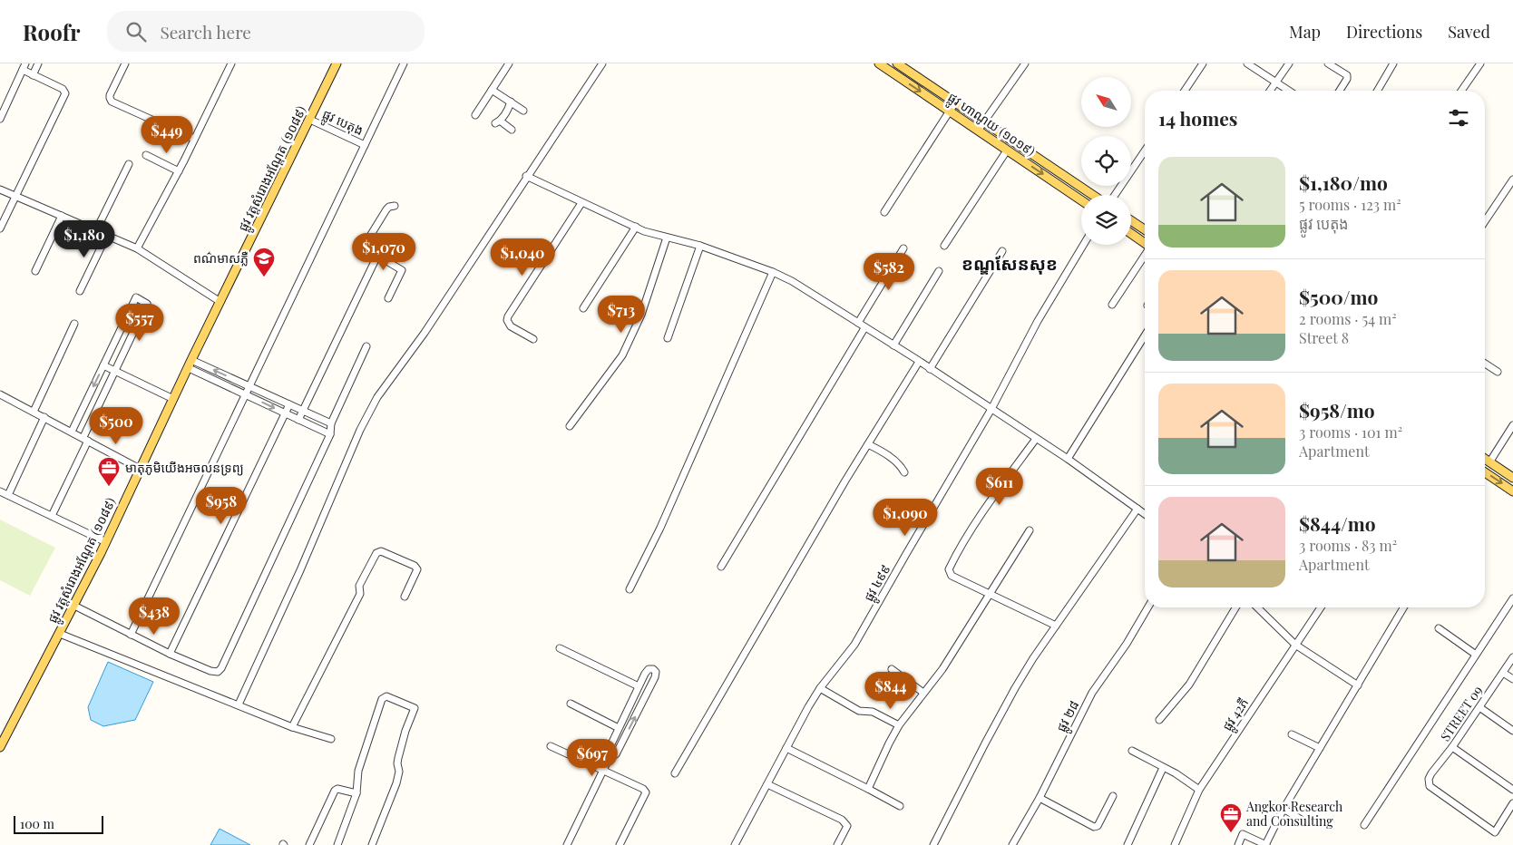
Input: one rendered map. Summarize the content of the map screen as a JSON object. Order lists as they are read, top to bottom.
{
  "streets": {
    "main road": ["ផ្លូវ ហាណូយ (១០១៩)", "ផ្លូវ វត្តសំរោងអណ្ដែត (១០៨៩)"],
    "street": [
      "ផ្លូវ បេតុង",
      "ផ្លូវ ៤៩៩",
      "STREET 09",
      "ផ្លូវ 42ភី",
      "ផ្លូវ ២៨"
    ]
  },
  "crossings": [
    ["ផ្លូវ បេតុង", "ផ្លូវ វត្តសំរោងអណ្ដែត (១០៨៩)"]
  ],
  "districts": ["ខណ្ឌសែនសុខ"],
  "places": {
    "school or university": ["ពណ៌មាសភ្លឺ"],
    "office": ["មាតុភូមិយើងអចលនទ្រព្យ", "Angkor Research and Consulting"]
  },
  "scale_bar": "100 m",
  "north": "top left",
  "page": {
    "header": "Roofr",
    "search": "Search here",
    "nav": ["Map", "Directions", "Saved"],
    "heading": "14 homes",
    "price": [
      "$449",
      "$1,180",
      "$1,070",
      "$1,040",
      "$582",
      "$713",
      "$557",
      "$500",
      "$611",
      "$958",
      "$1,090",
      "$438",
      "$844",
      "$697"
    ],
    "list": [
      {
        "name": "$1,180/mo",
        "note": "5 rooms · 123 m² · ផ្លូវ បេតុង"
      },
      {
        "name": "$500/mo",
        "note": "2 rooms · 54 m² · Street 8"
      },
      {
        "name": "$958/mo",
        "note": "3 rooms · 101 m² · Apartment"
      },
      {
        "name": "$844/mo",
        "note": "3 rooms · 83 m² · Apartment"
      }
    ],
    "scale": "100 m"
  }
}
